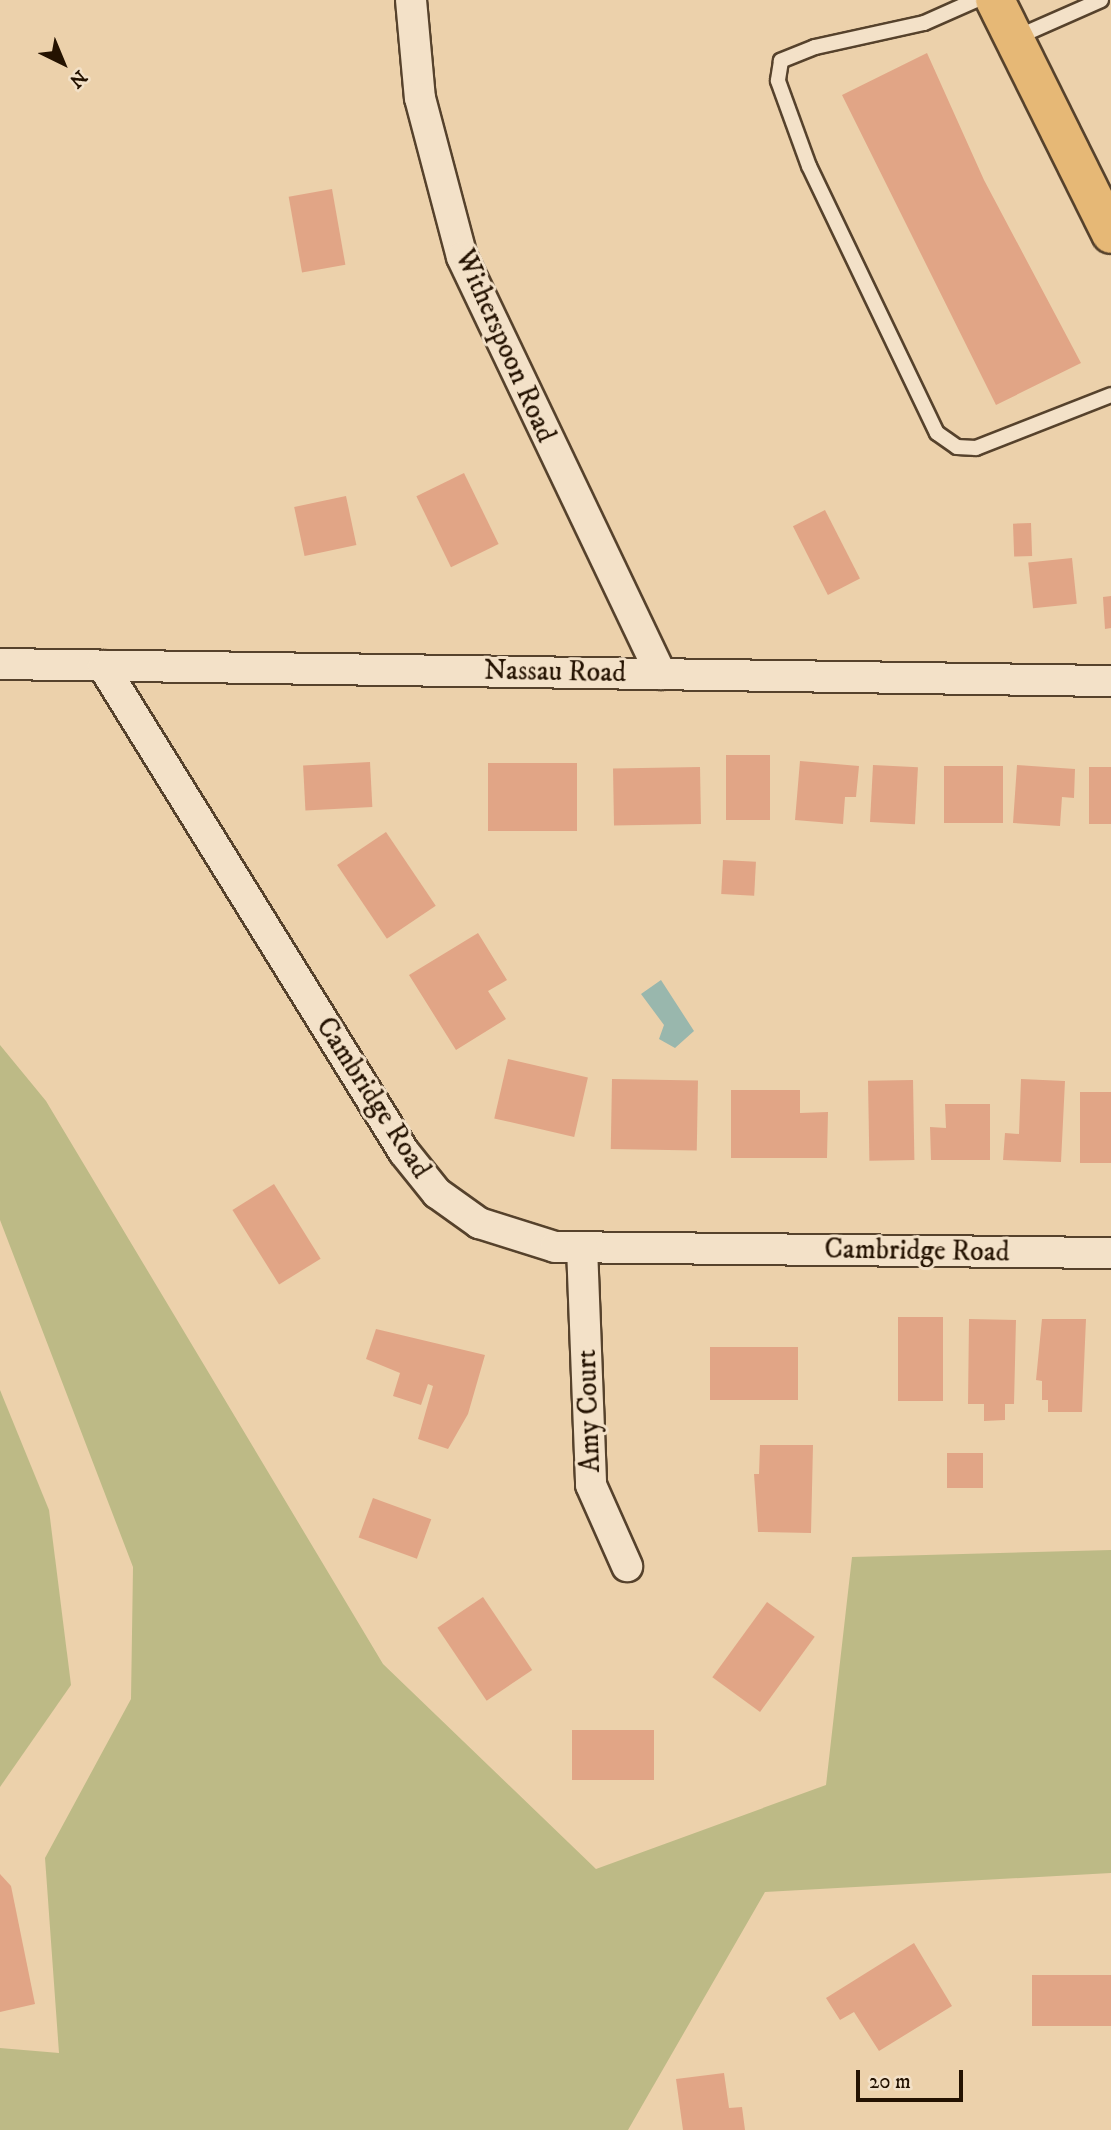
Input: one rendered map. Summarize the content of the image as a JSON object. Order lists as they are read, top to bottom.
{
  "streets": {
    "street": [
      "Witherspoon Road",
      "Nassau Road",
      "Cambridge Road",
      "Amy Court"
    ]
  },
  "crossings": [
    ["Witherspoon Road", "Nassau Road"],
    ["Nassau Road", "Cambridge Road"],
    ["Cambridge Road", "Amy Court"]
  ],
  "scale_bar": "20 m",
  "north": "bottom right"
}
